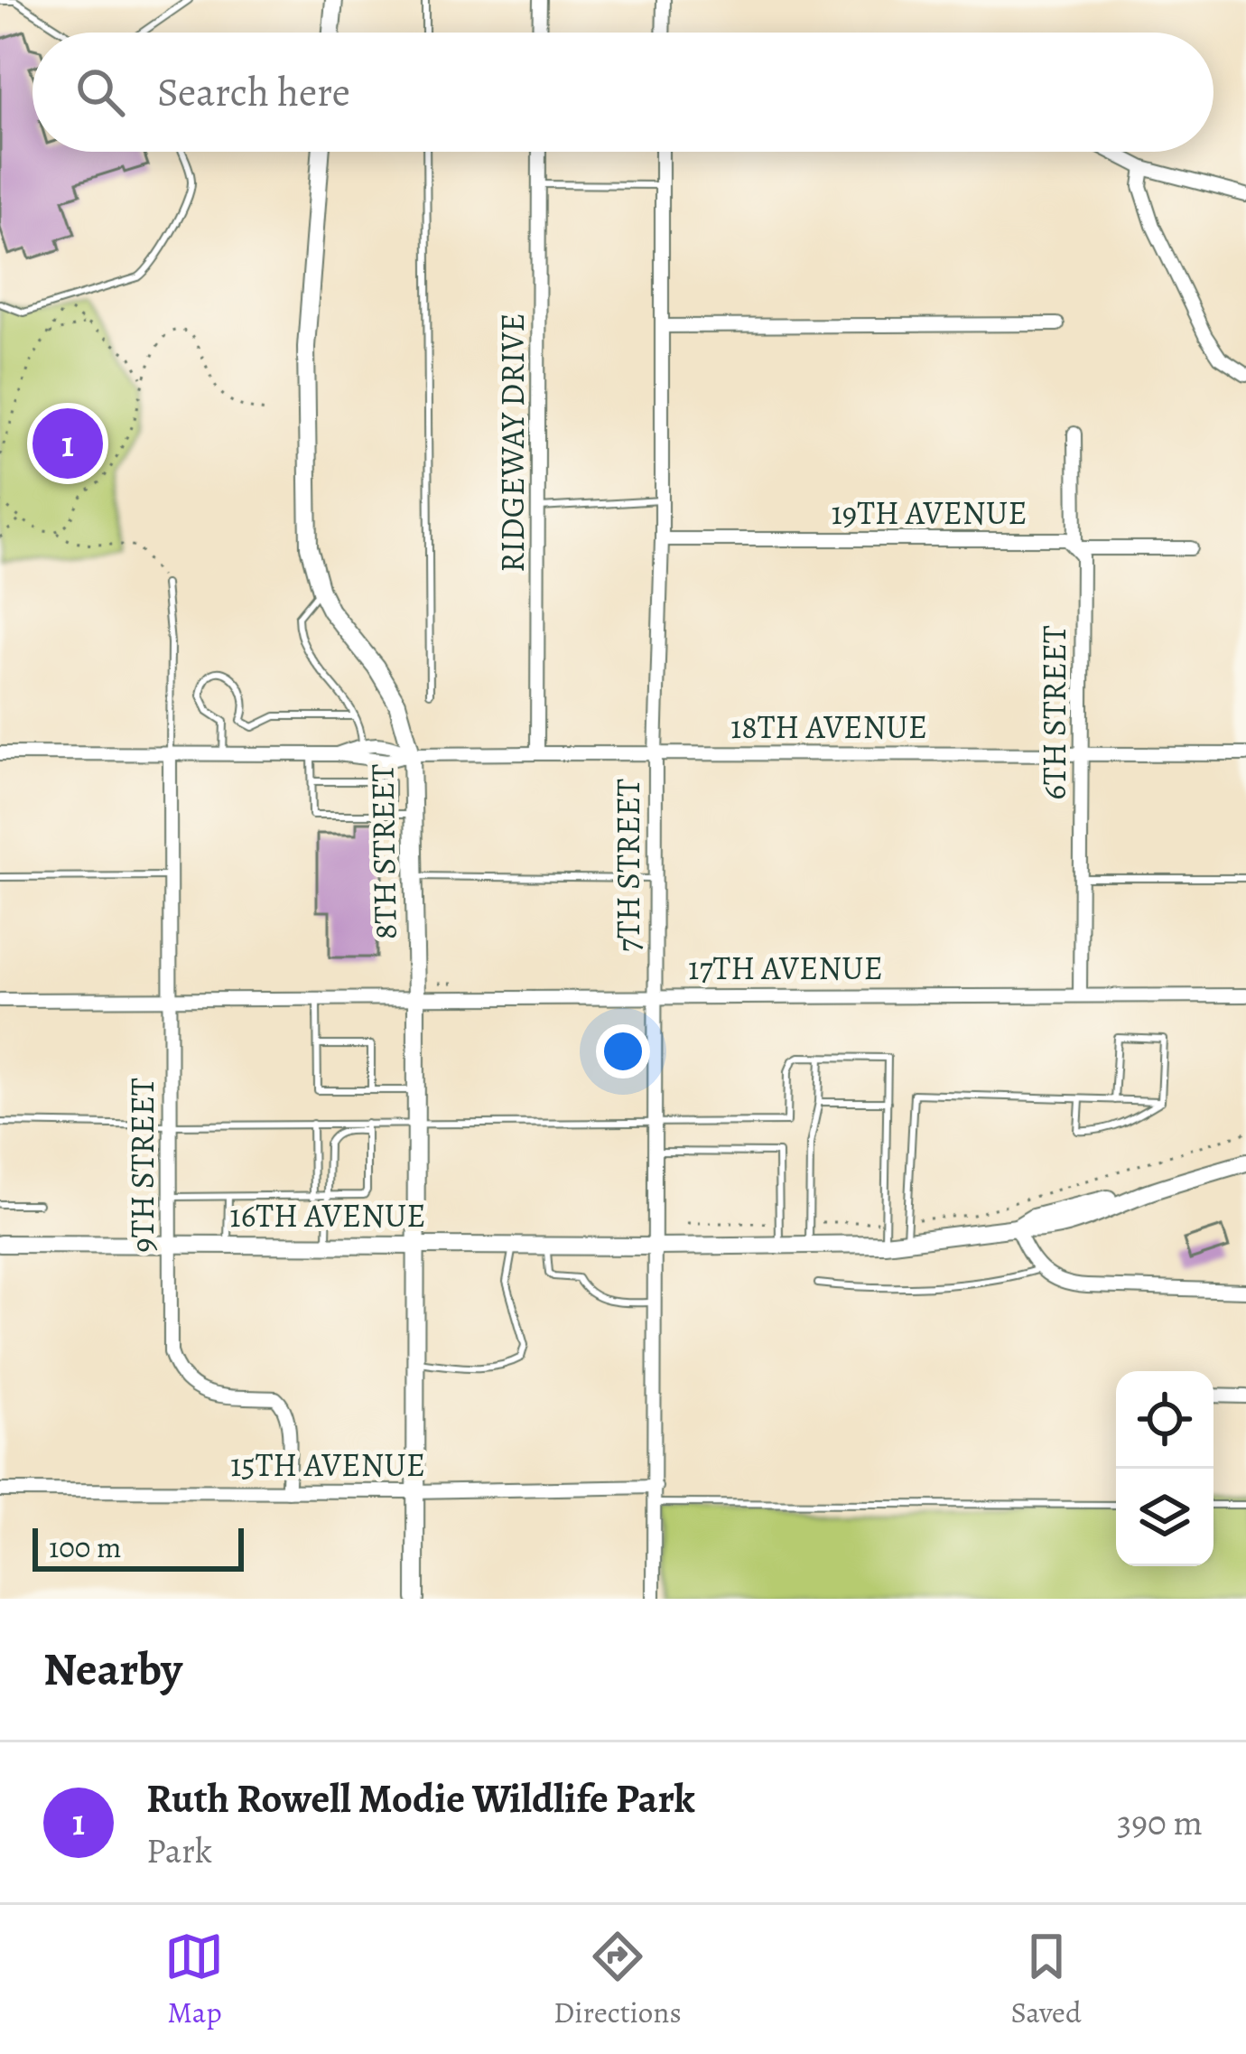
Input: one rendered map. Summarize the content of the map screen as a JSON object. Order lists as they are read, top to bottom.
{
  "streets": {
    "main road": ["8TH STREET", "16TH AVENUE"],
    "street": [
      "RIDGEWAY DRIVE",
      "19TH AVENUE",
      "6TH STREET",
      "18TH AVENUE",
      "7TH STREET",
      "17TH AVENUE",
      "9TH STREET",
      "15TH AVENUE"
    ]
  },
  "crossings": [
    ["RIDGEWAY DRIVE", "18TH AVENUE"],
    ["19TH AVENUE", "6TH STREET"],
    ["19TH AVENUE", "7TH STREET"],
    ["6TH STREET", "18TH AVENUE"],
    ["6TH STREET", "17TH AVENUE"],
    ["18TH AVENUE", "8TH STREET"],
    ["18TH AVENUE", "7TH STREET"],
    ["18TH AVENUE", "9TH STREET"],
    ["8TH STREET", "17TH AVENUE"],
    ["8TH STREET", "16TH AVENUE"],
    ["8TH STREET", "15TH AVENUE"],
    ["7TH STREET", "17TH AVENUE"],
    ["7TH STREET", "16TH AVENUE"],
    ["7TH STREET", "15TH AVENUE"],
    ["17TH AVENUE", "9TH STREET"],
    ["9TH STREET", "16TH AVENUE"],
    ["9TH STREET", "15TH AVENUE"]
  ],
  "scale_bar": "100 m",
  "page": {
    "search": "Search here",
    "pins": "1",
    "scale": "100 m",
    "heading": "Nearby",
    "list": [
      {
        "mark": "1",
        "name": "Ruth Rowell Modie Wildlife Park",
        "note": "Park",
        "value": "390 m"
      }
    ],
    "nav": ["Map", "Directions", "Saved"]
  }
}
